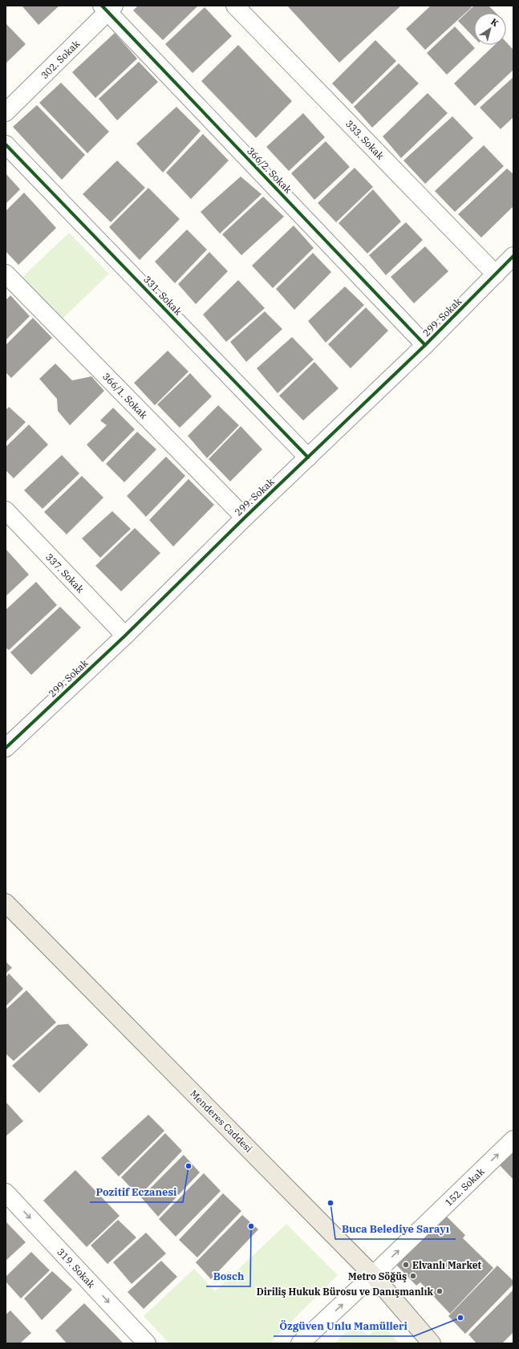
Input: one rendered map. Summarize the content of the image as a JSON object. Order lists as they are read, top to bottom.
{
  "streets": {
    "main road": ["Menderes Caddesi"],
    "street": [
      "302. Sokak",
      "333. Sokak",
      "366/2. Sokak",
      "331. Sokak",
      "299. Sokak",
      "366/1. Sokak",
      "337. Sokak",
      "152. Sokak",
      "319. Sokak"
    ]
  },
  "crossings": [
    ["302. Sokak", "366/2. Sokak"],
    ["333. Sokak", "299. Sokak"],
    ["366/2. Sokak", "299. Sokak"],
    ["331. Sokak", "299. Sokak"],
    ["299. Sokak", "366/1. Sokak"],
    ["299. Sokak", "337. Sokak"],
    ["Menderes Caddesi", "152. Sokak"]
  ],
  "one_way": ["152. Sokak", "319. Sokak"],
  "places": [
    "Pozitif Eczanesi",
    "Buca Belediye Sarayı",
    "Bosch",
    "Elvanlı Market",
    "Metro Söğüş",
    "Diriliş Hukuk Bürosu ve Danışmanlık",
    "Özgüven Unlu Mamülleri"
  ],
  "north": "top right"
}
